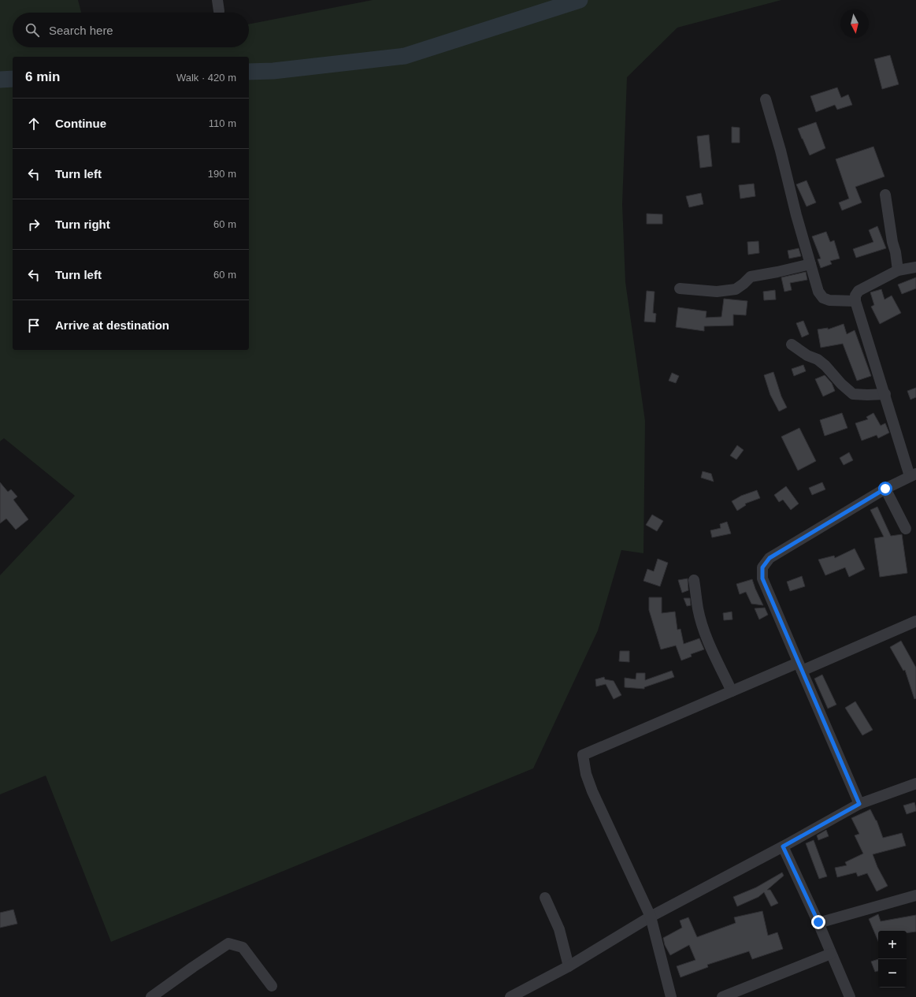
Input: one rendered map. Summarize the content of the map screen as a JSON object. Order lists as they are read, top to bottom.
{
  "north": "bottom",
  "page": {
    "search": "Search here",
    "heading": ["6 min", "Walk · 420 m"],
    "list": [
      ["Continue", "110 m"],
      ["Turn left", "190 m"],
      ["Turn right", "60 m"],
      ["Turn left", "60 m"],
      "Arrive at destination"
    ],
    "map_buttons": ["+", "−"]
  }
}
